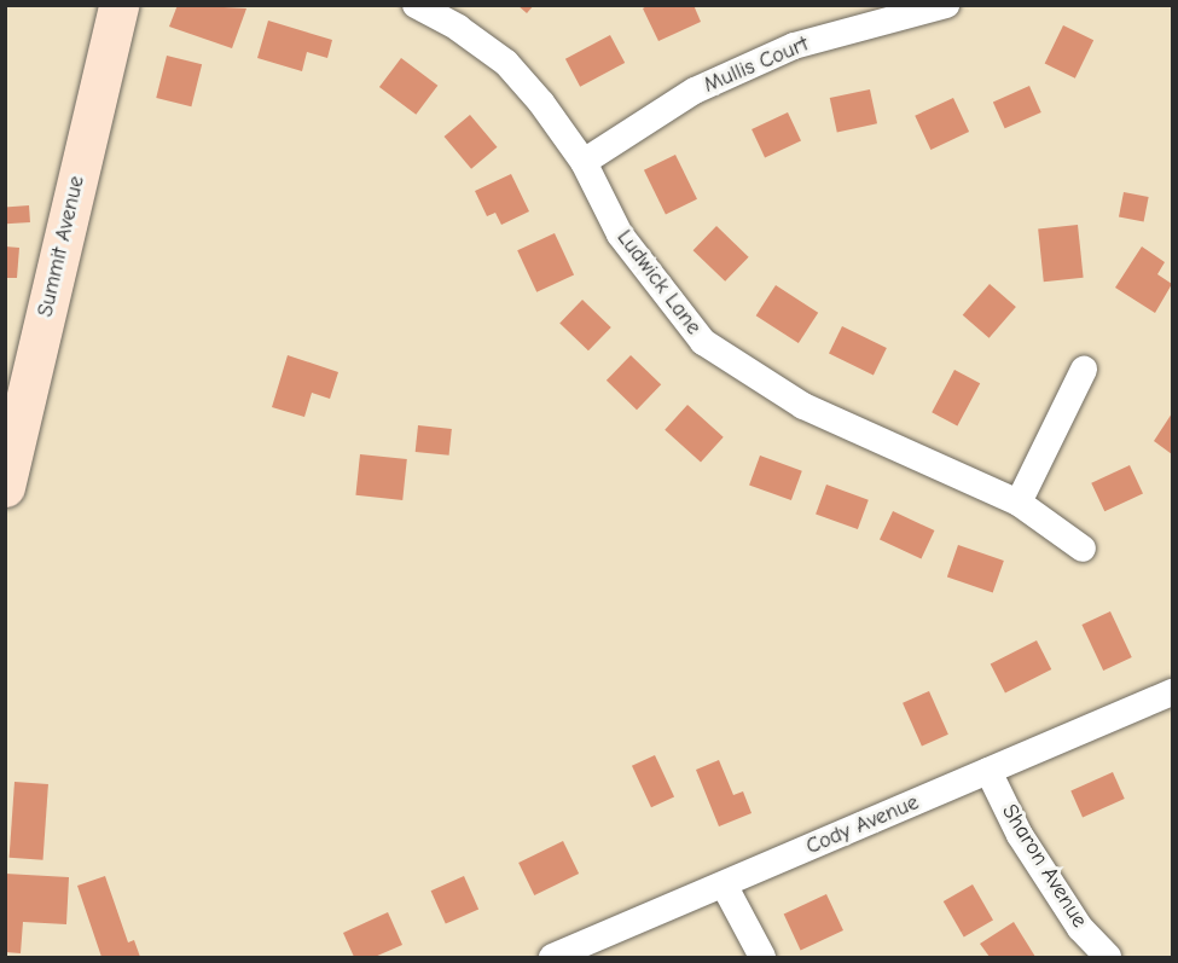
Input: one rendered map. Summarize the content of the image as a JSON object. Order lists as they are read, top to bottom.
{
  "streets": {
    "main road": ["Summit Avenue"],
    "street": [
      "Mullis Court",
      "Ludwick Lane",
      "Cody Avenue",
      "Sharon Avenue"
    ]
  },
  "crossings": [
    ["Mullis Court", "Ludwick Lane"],
    ["Cody Avenue", "Sharon Avenue"]
  ]
}
